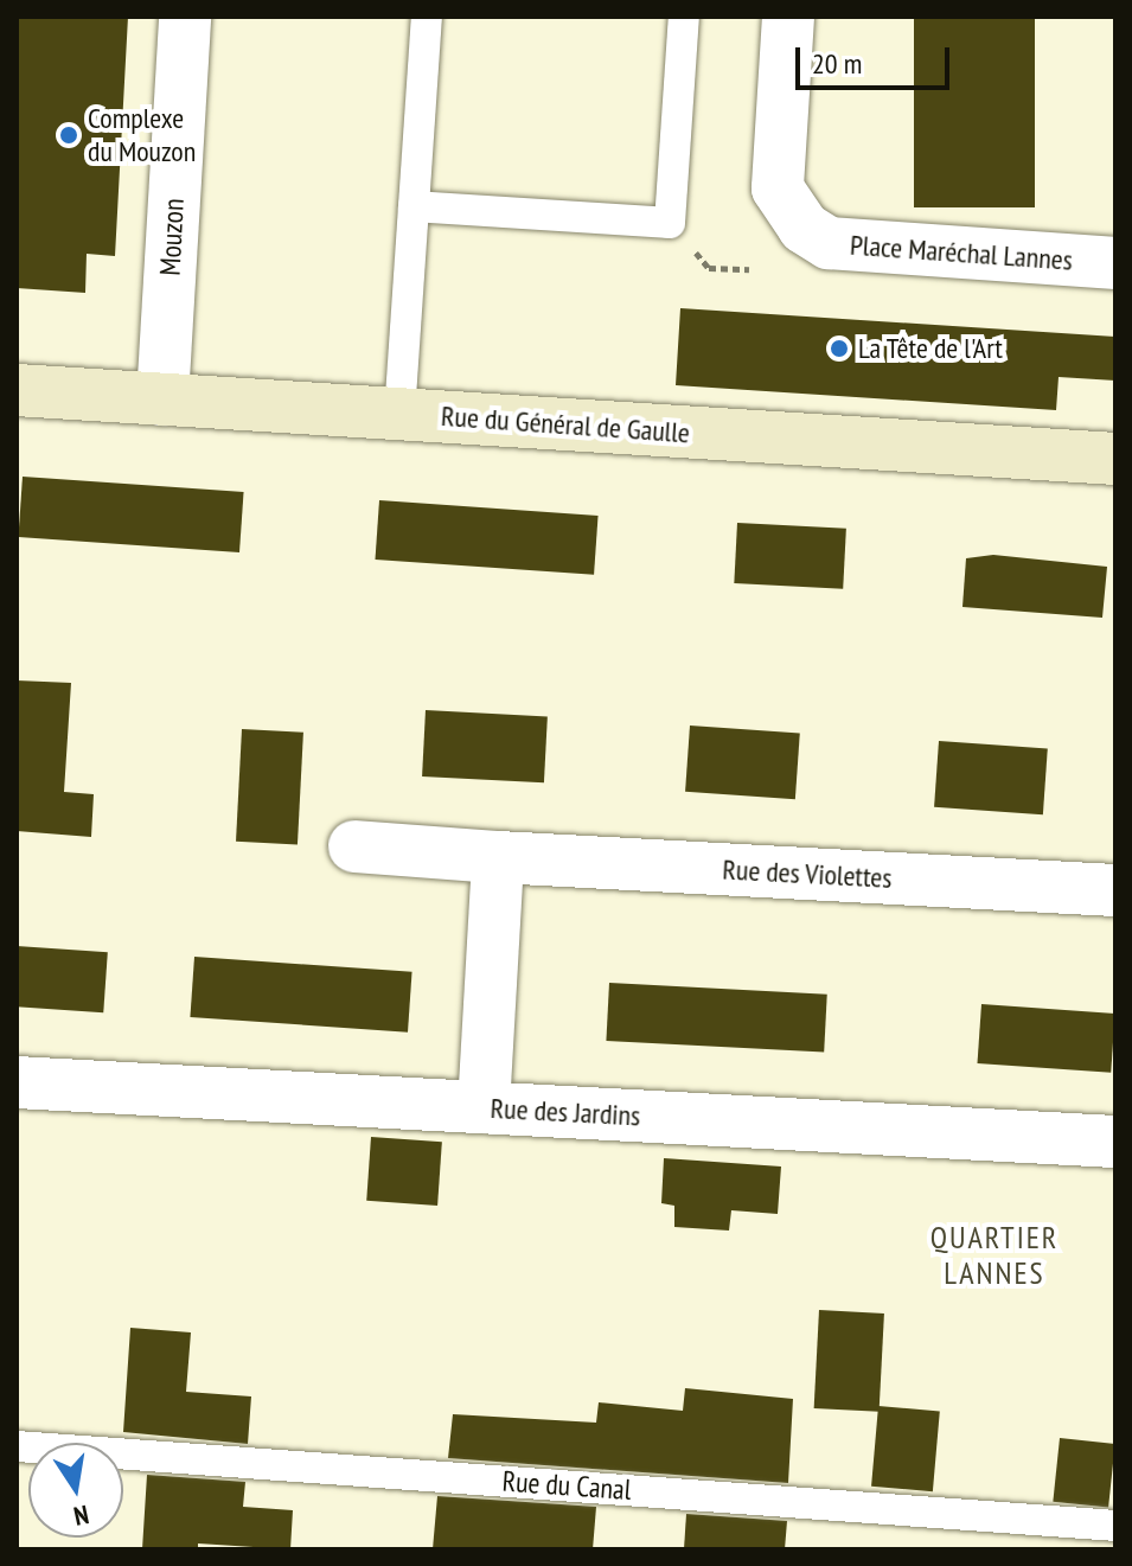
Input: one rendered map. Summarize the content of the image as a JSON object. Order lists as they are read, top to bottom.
{
  "streets": {
    "street": [
      "Mouzon",
      "Place Maréchal Lannes",
      "Rue du Général de Gaulle",
      "Rue des Violettes",
      "Rue des Jardins"
    ],
    "lane": ["Rue du Canal"]
  },
  "crossings": [
    ["Mouzon", "Rue du Général de Gaulle"]
  ],
  "districts": ["QUARTIER LANNES"],
  "places": ["Complexe du Mouzon", "La Tête de l'Art"],
  "scale_bar": "20 m",
  "north": "bottom"
}
